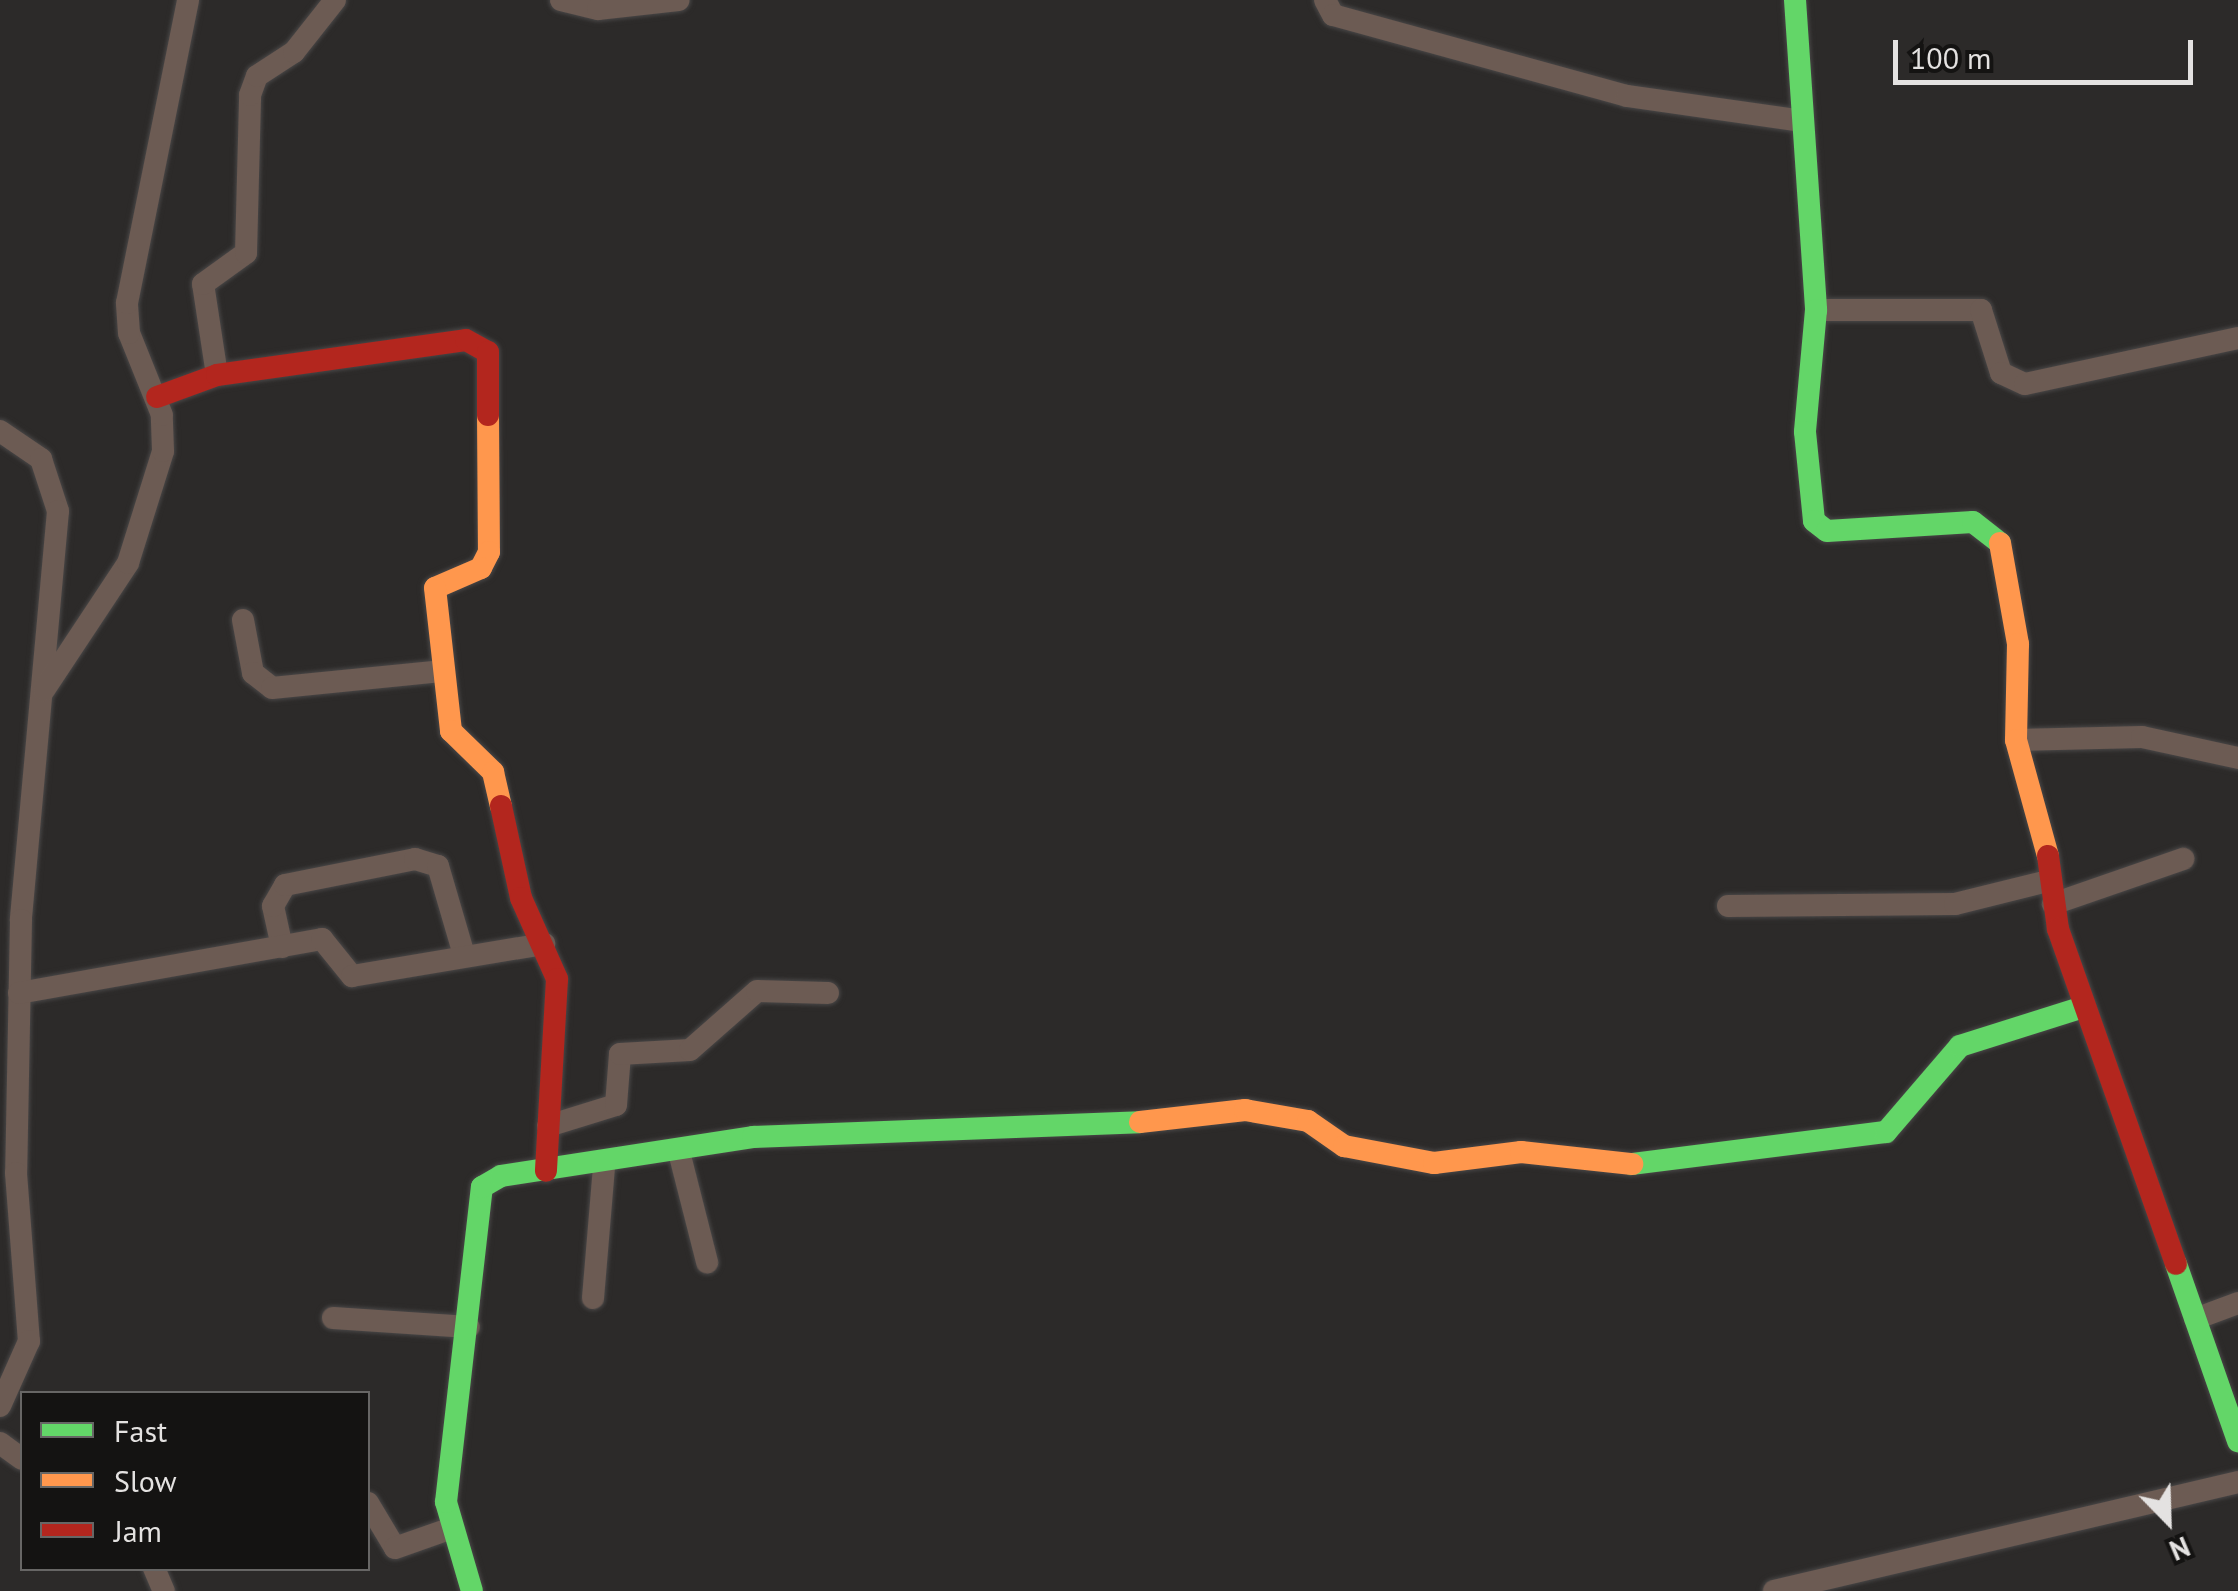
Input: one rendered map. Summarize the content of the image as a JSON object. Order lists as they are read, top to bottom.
{
  "legend": ["Fast", "Slow", "Jam"],
  "scale_bar": "100 m",
  "north": "bottom right"
}
